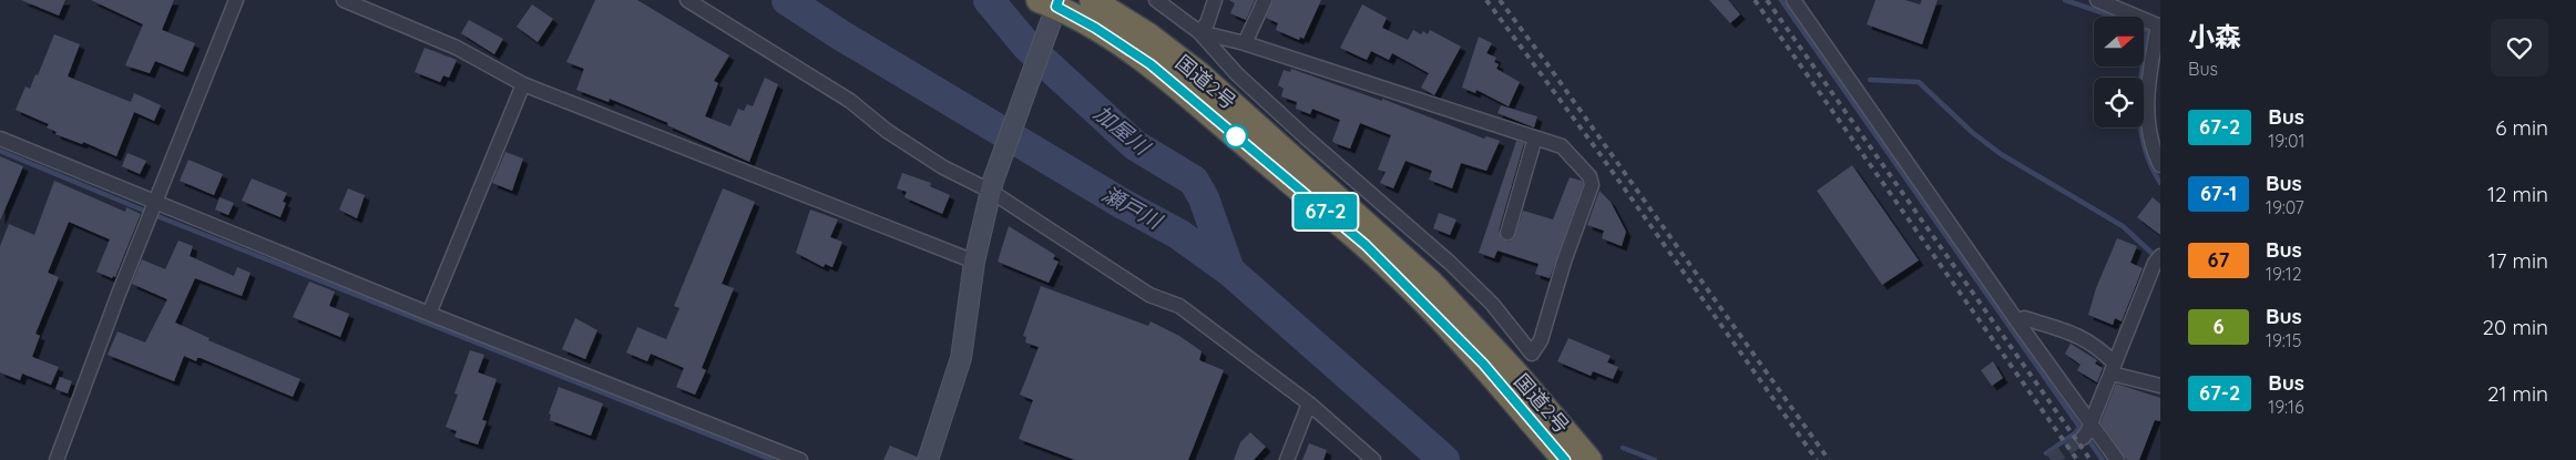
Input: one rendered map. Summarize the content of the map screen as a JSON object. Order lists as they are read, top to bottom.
{
  "streets": {
    "highway": ["国道2号"]
  },
  "water": ["加屋川", "瀬戸川"],
  "lines": ["bus line 67-2"],
  "north": "right",
  "page": {
    "on_map": "67-2",
    "heading": ["小森", "Bus"],
    "list": [
      {
        "mark": "67-2",
        "name": "Bus",
        "note": "19:01",
        "value": "6 min"
      },
      {
        "mark": "67-1",
        "name": "Bus",
        "note": "19:07",
        "value": "12 min"
      },
      {
        "mark": "67",
        "name": "Bus",
        "note": "19:12",
        "value": "17 min"
      },
      {
        "mark": "6",
        "name": "Bus",
        "note": "19:15",
        "value": "20 min"
      },
      {
        "mark": "67-2",
        "name": "Bus",
        "note": "19:16",
        "value": "21 min"
      }
    ]
  }
}
